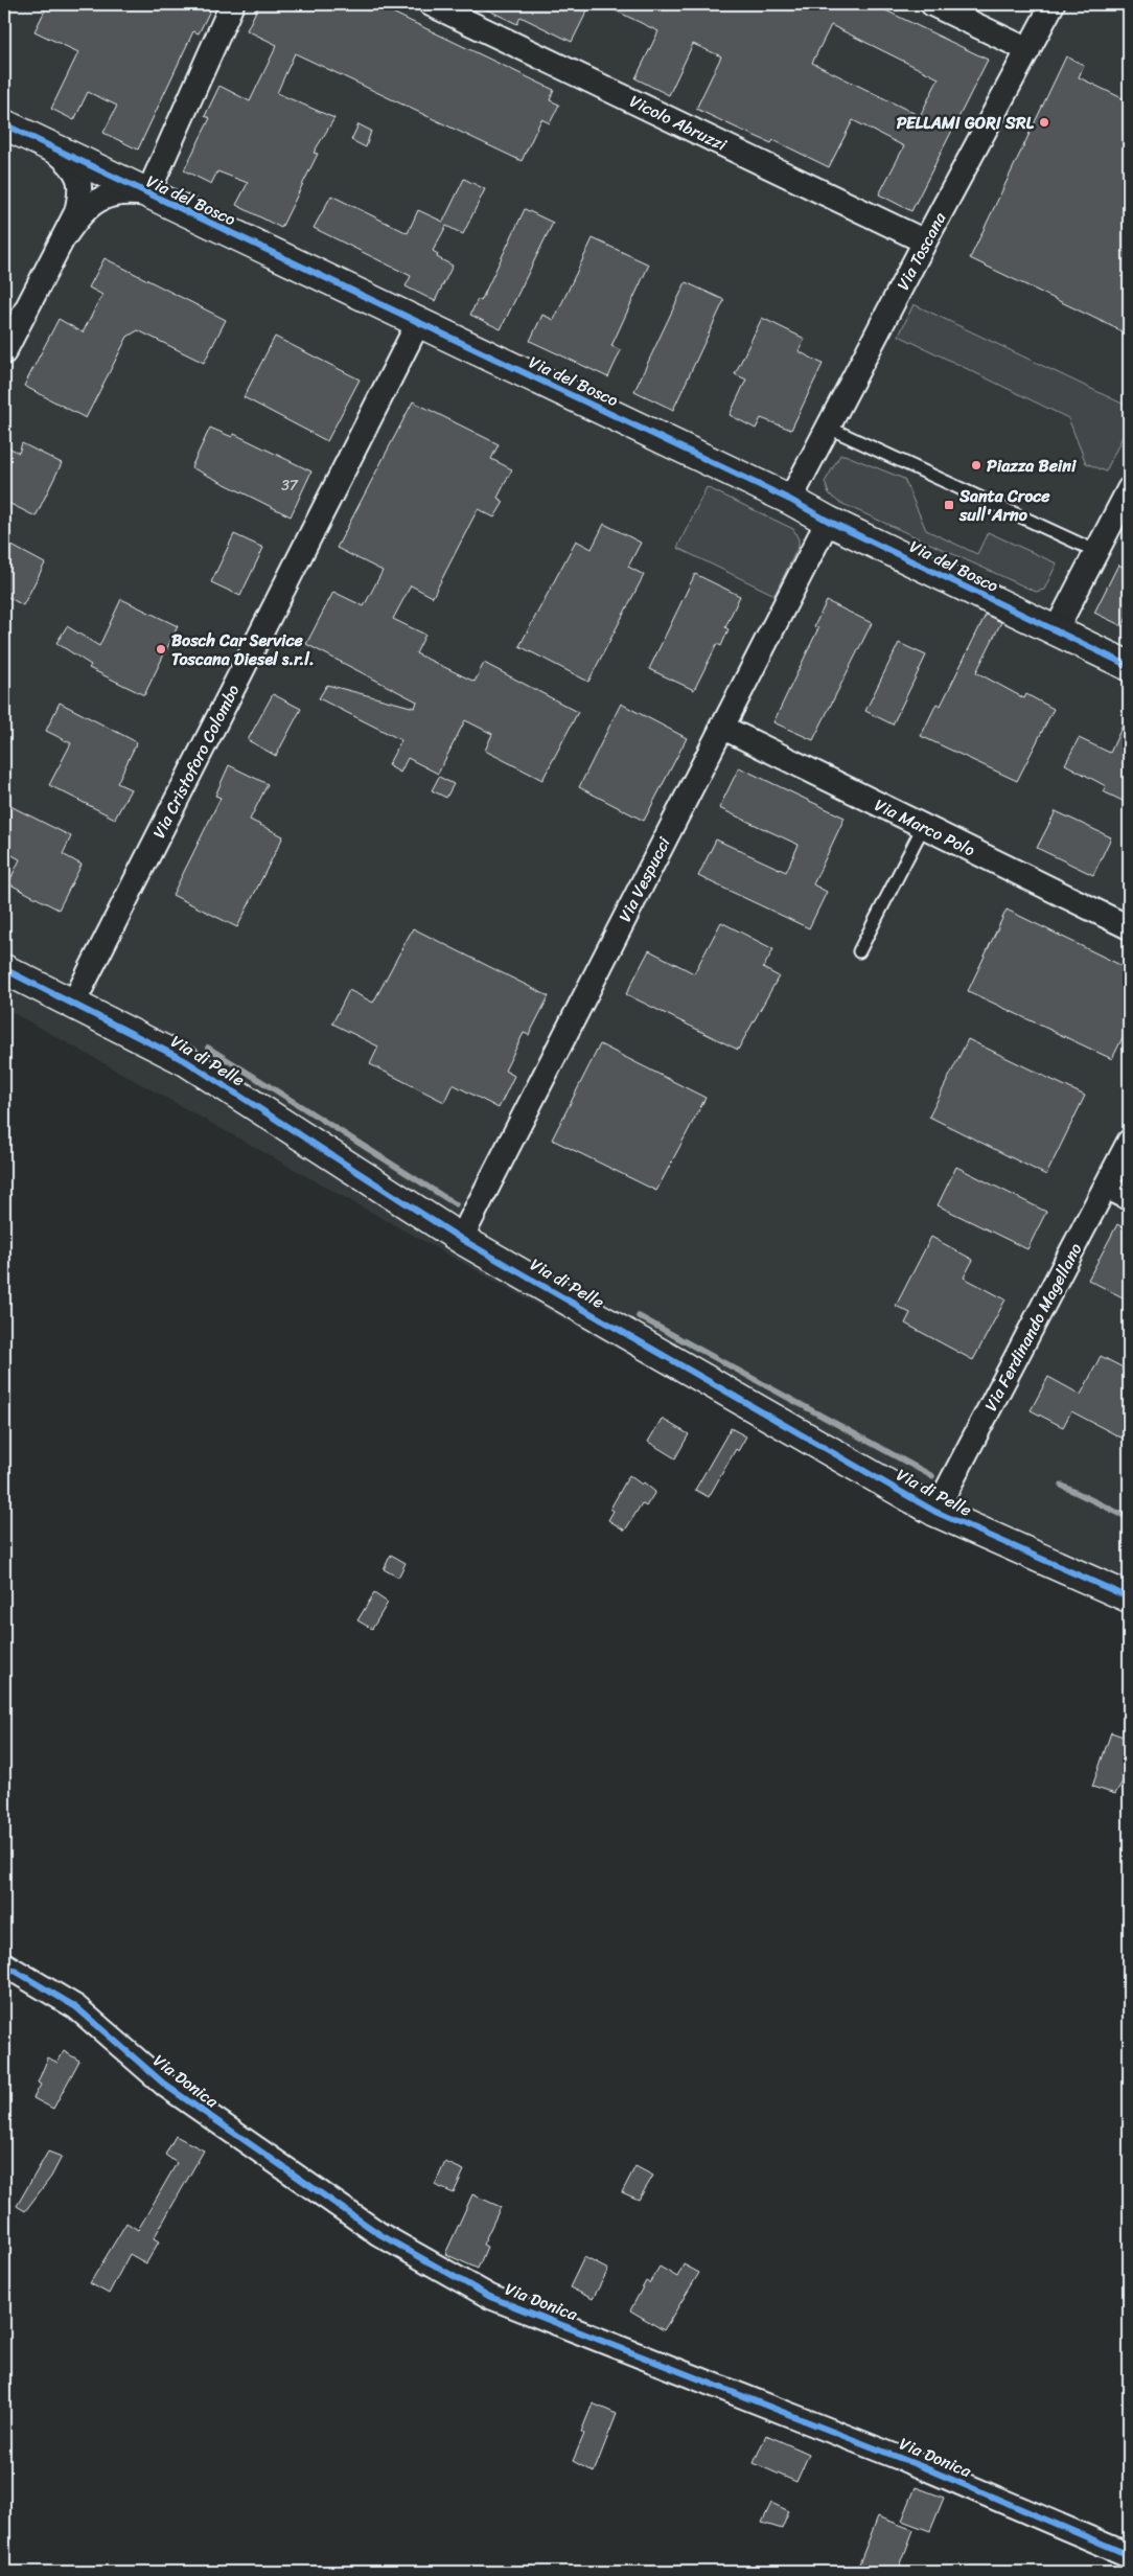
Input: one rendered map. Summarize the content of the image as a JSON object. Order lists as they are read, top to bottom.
{
  "streets": {
    "street": [
      "Vicolo Abruzzi",
      "Via del Bosco",
      "Via Toscana",
      "Via Cristoforo Colombo",
      "Via Marco Polo",
      "Via Vespucci",
      "Via di Pelle",
      "Via Ferdinando Magellano",
      "Via Donica"
    ]
  },
  "crossings": [
    ["Vicolo Abruzzi", "Via Toscana"],
    ["Via del Bosco", "Via Toscana"],
    ["Via del Bosco", "Via Cristoforo Colombo"],
    ["Via del Bosco", "Via Vespucci"],
    ["Via Cristoforo Colombo", "Via di Pelle"],
    ["Via Marco Polo", "Via Vespucci"],
    ["Via Vespucci", "Via di Pelle"],
    ["Via di Pelle", "Via Ferdinando Magellano"]
  ],
  "places": {
    "other": ["PELLAMI GORI SRL", "Piazza Beini", "Bosch Car Service Toscana Diesel s.r.l."],
    "transit": ["Santa Croce sull'Arno"]
  },
  "house_numbers": ["37"]
}
